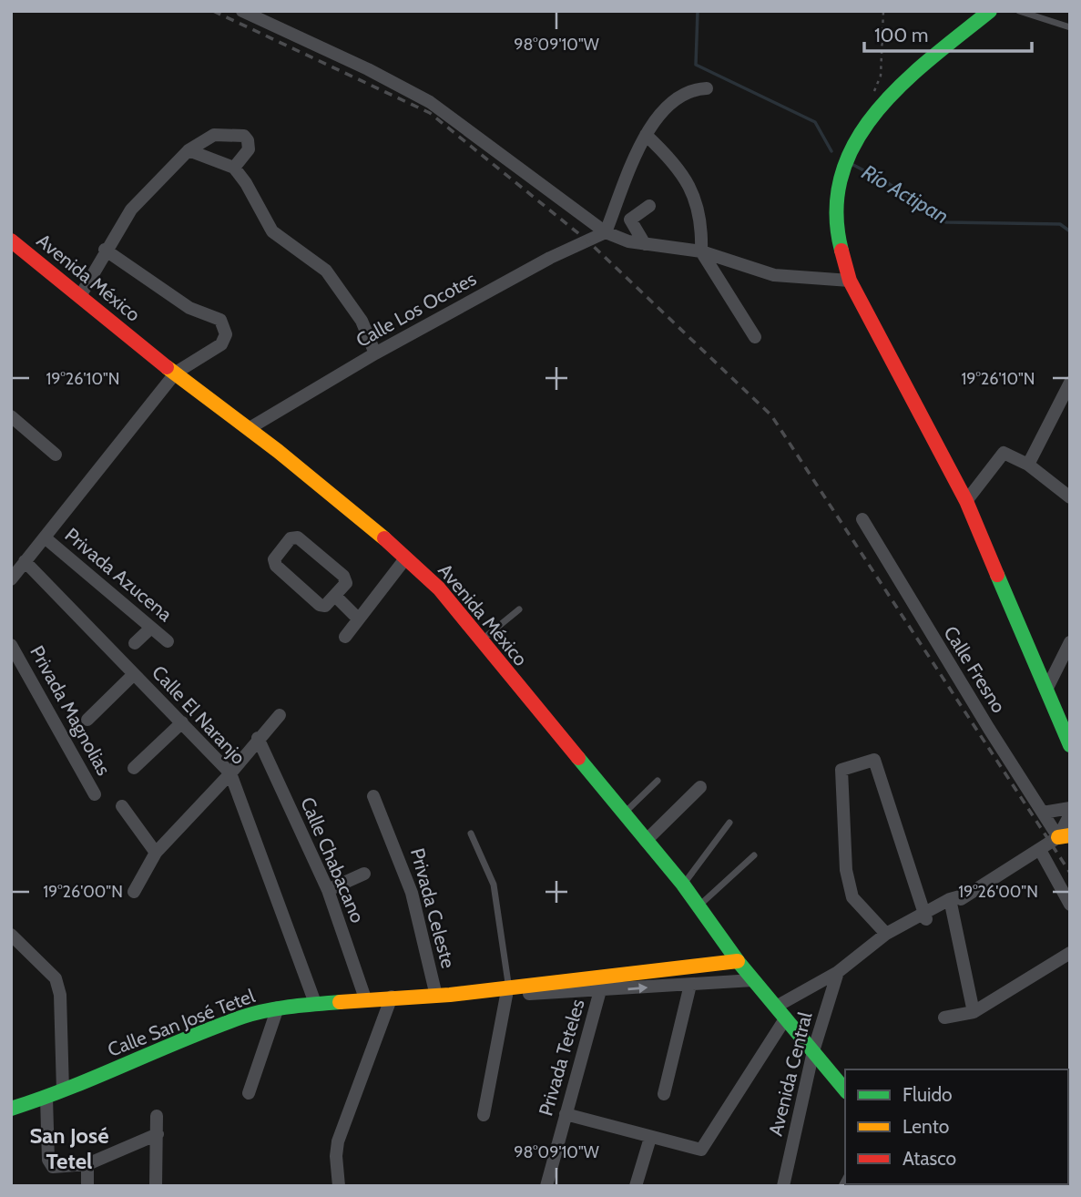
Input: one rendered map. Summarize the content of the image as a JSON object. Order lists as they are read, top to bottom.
{
  "streets": {
    "street": [
      "Avenida México",
      "Calle Los Ocotes",
      "Privada Azucena",
      "Calle Fresno",
      "Privada Magnolias",
      "Calle El Naranjo",
      "Calle Chabacano",
      "Privada Celeste",
      "Calle San José Tetel",
      "Privada Teteles",
      "Avenida Central"
    ]
  },
  "crossings": [
    ["Avenida México", "Calle Los Ocotes"],
    ["Avenida México", "Calle San José Tetel"],
    ["Avenida México", "Avenida Central"],
    ["Calle Fresno", "Avenida Central"],
    ["Calle El Naranjo", "Calle San José Tetel"],
    ["Calle Chabacano", "Calle San José Tetel"],
    ["Privada Celeste", "Calle San José Tetel"],
    ["Calle San José Tetel", "Privada Teteles"]
  ],
  "districts": ["San José Tetel"],
  "water": ["Río Actipan"],
  "legend": ["Fluido", "Lento", "Atasco"],
  "scale_bar": "100 m",
  "coordinates": ["98°09'10\"W", "19°26'10\"N", "19°26'00\"N"]
}
